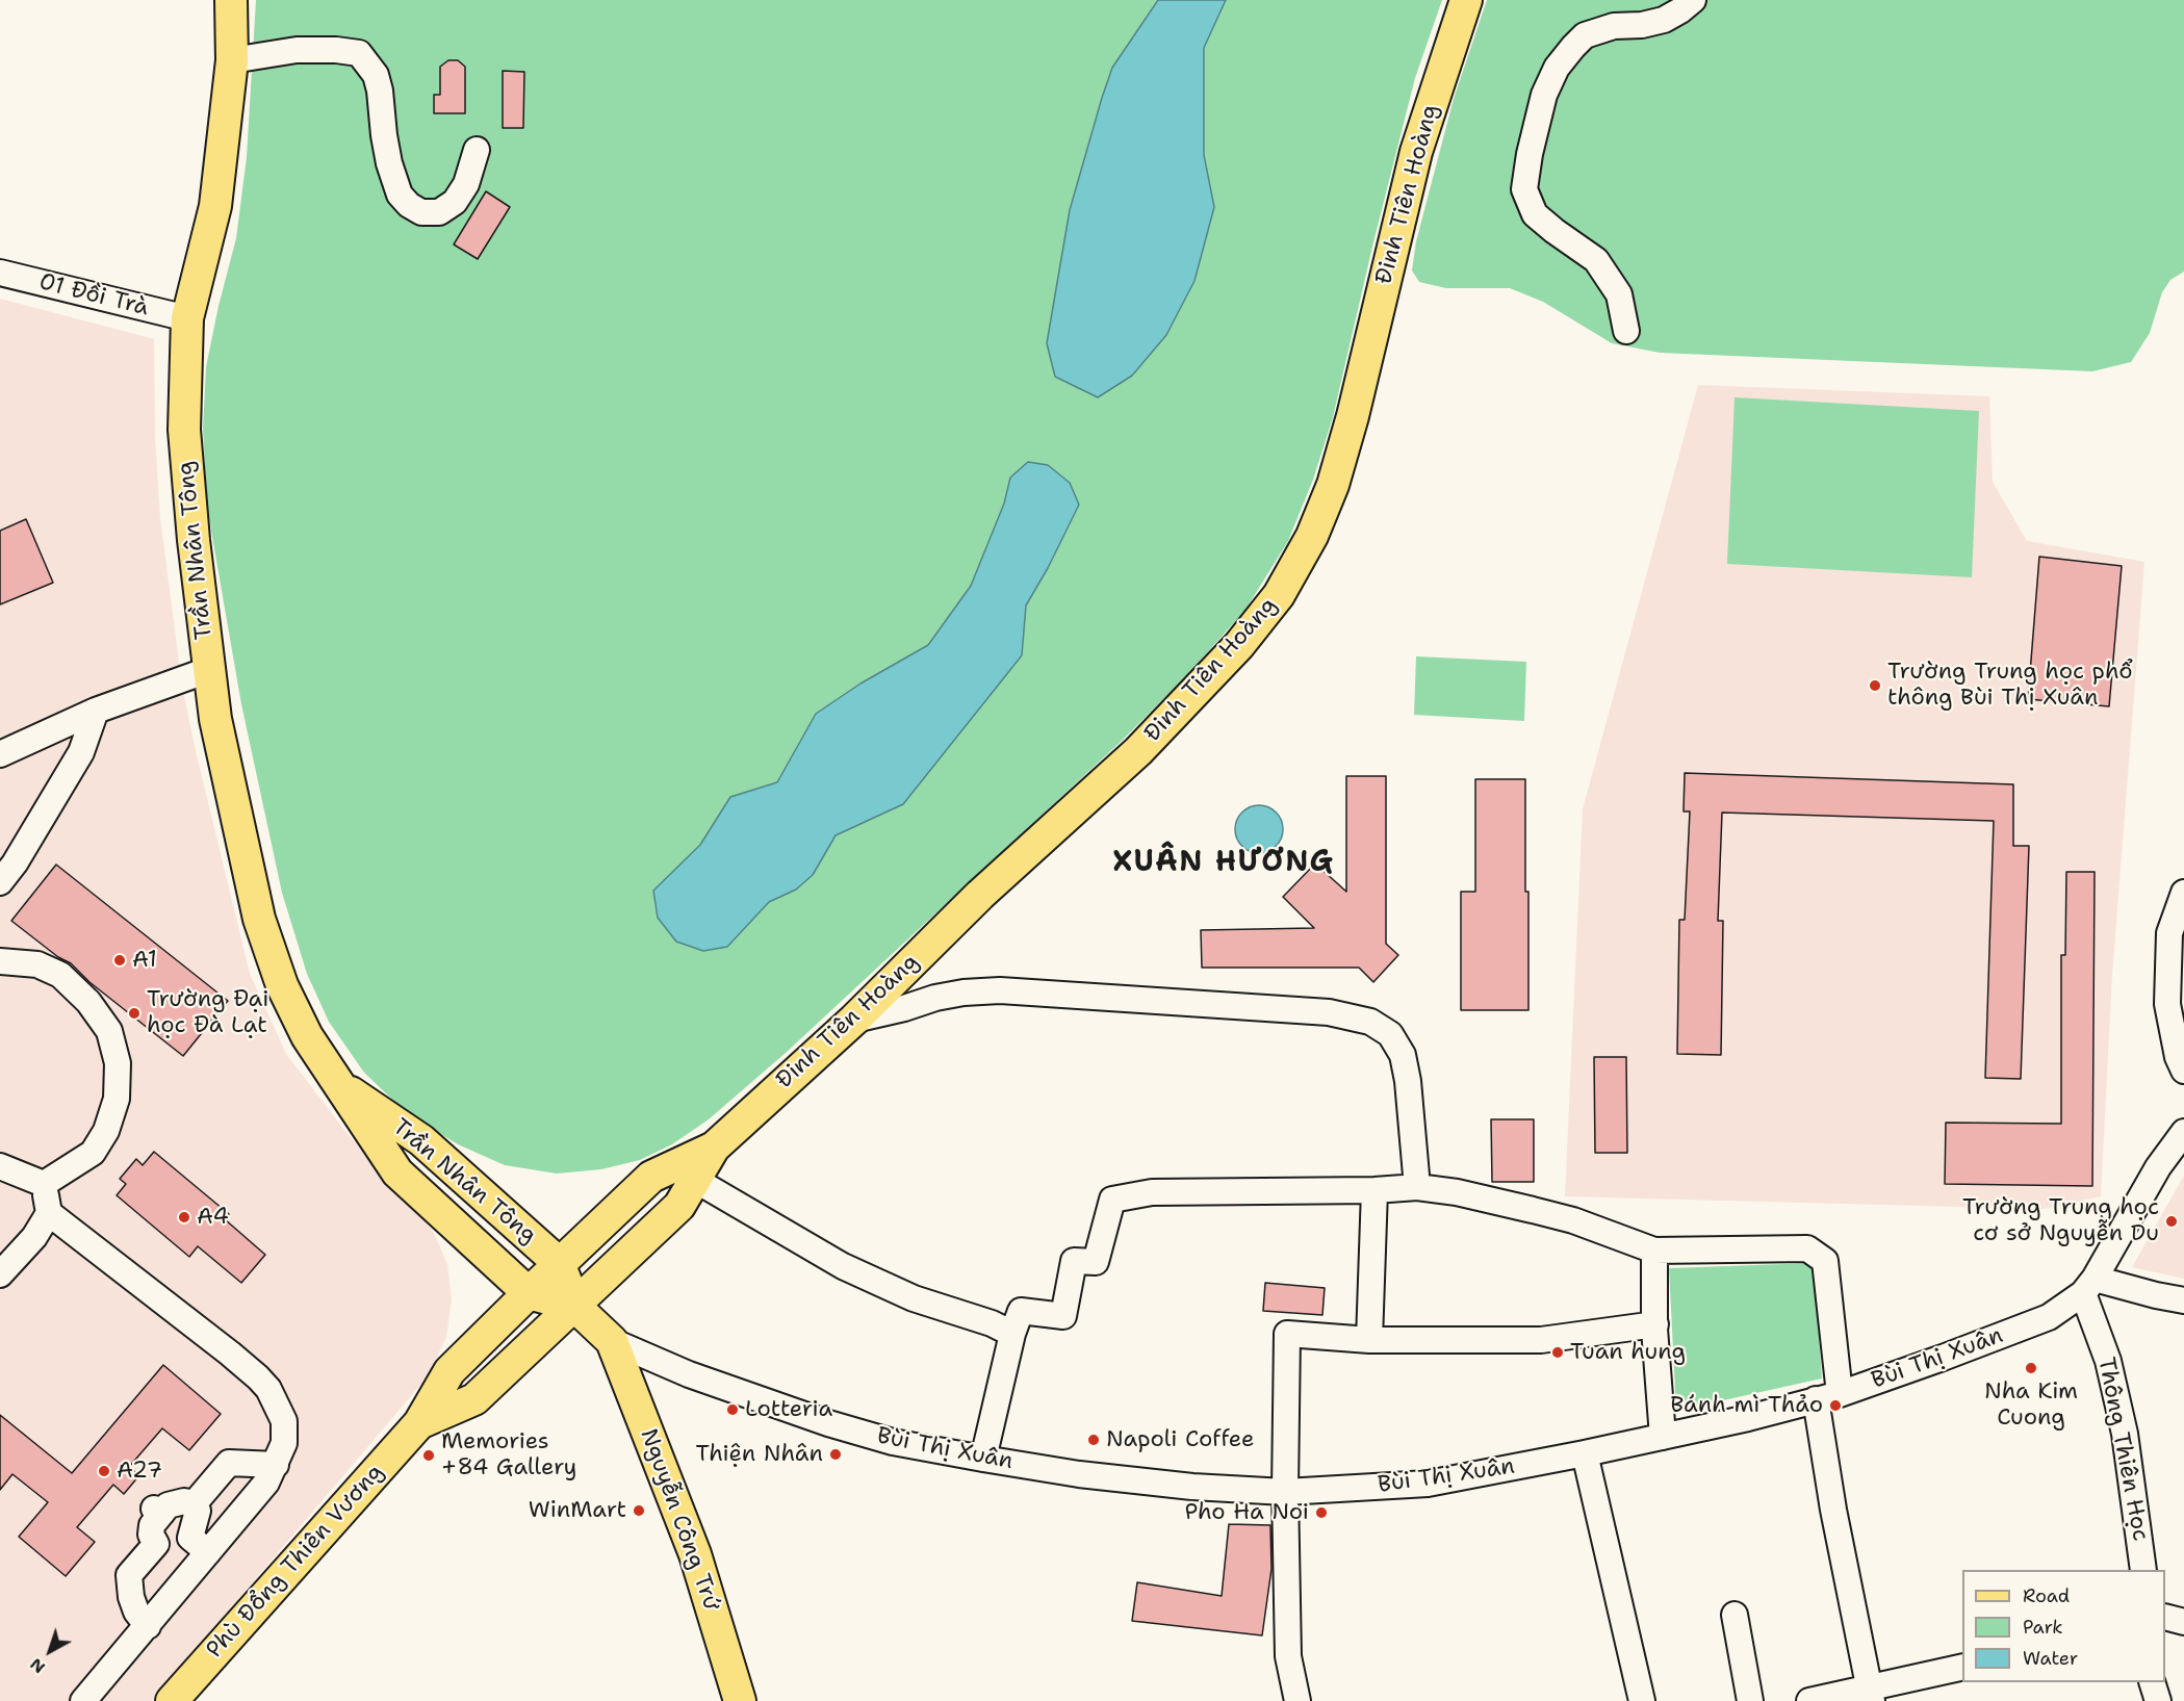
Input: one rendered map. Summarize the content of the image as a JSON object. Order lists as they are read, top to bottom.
{
  "streets": {
    "main road": [
      "Đinh Tiên Hoàng",
      "Trần Nhân Tông",
      "Nguyễn Công Trứ",
      "Phù Đổng Thiên Vương"
    ],
    "street": ["01 Đồi Trà", "Bùi Thị Xuân", "Thông Thiên Học"]
  },
  "crossings": [
    ["Đinh Tiên Hoàng", "Trần Nhân Tông"],
    ["Đinh Tiên Hoàng", "Phù Đổng Thiên Vương"],
    ["01 Đồi Trà", "Trần Nhân Tông"],
    ["Trần Nhân Tông", "Phù Đổng Thiên Vương"],
    ["Bùi Thị Xuân", "Thông Thiên Học"],
    ["Bùi Thị Xuân", "Nguyễn Công Trứ"]
  ],
  "districts": ["XUÂN HƯƠNG"],
  "places": [
    "Trường Trung học phổ thông Bùi Thị Xuân",
    "A1",
    "Trường Đại học Đà Lạt",
    "A4",
    "Trường Trung học cơ sở Nguyễn Du",
    "Tuan hung",
    "Nha Kim Cuong",
    "Bánh mì Thảo",
    "Lotteria",
    "Napoli Coffee",
    "Thiện Nhân",
    "Memories +84 Gallery",
    "A27",
    "WinMart",
    "Pho Ha Noi"
  ],
  "legend": ["Road", "Park", "Water"],
  "north": "bottom left"
}
